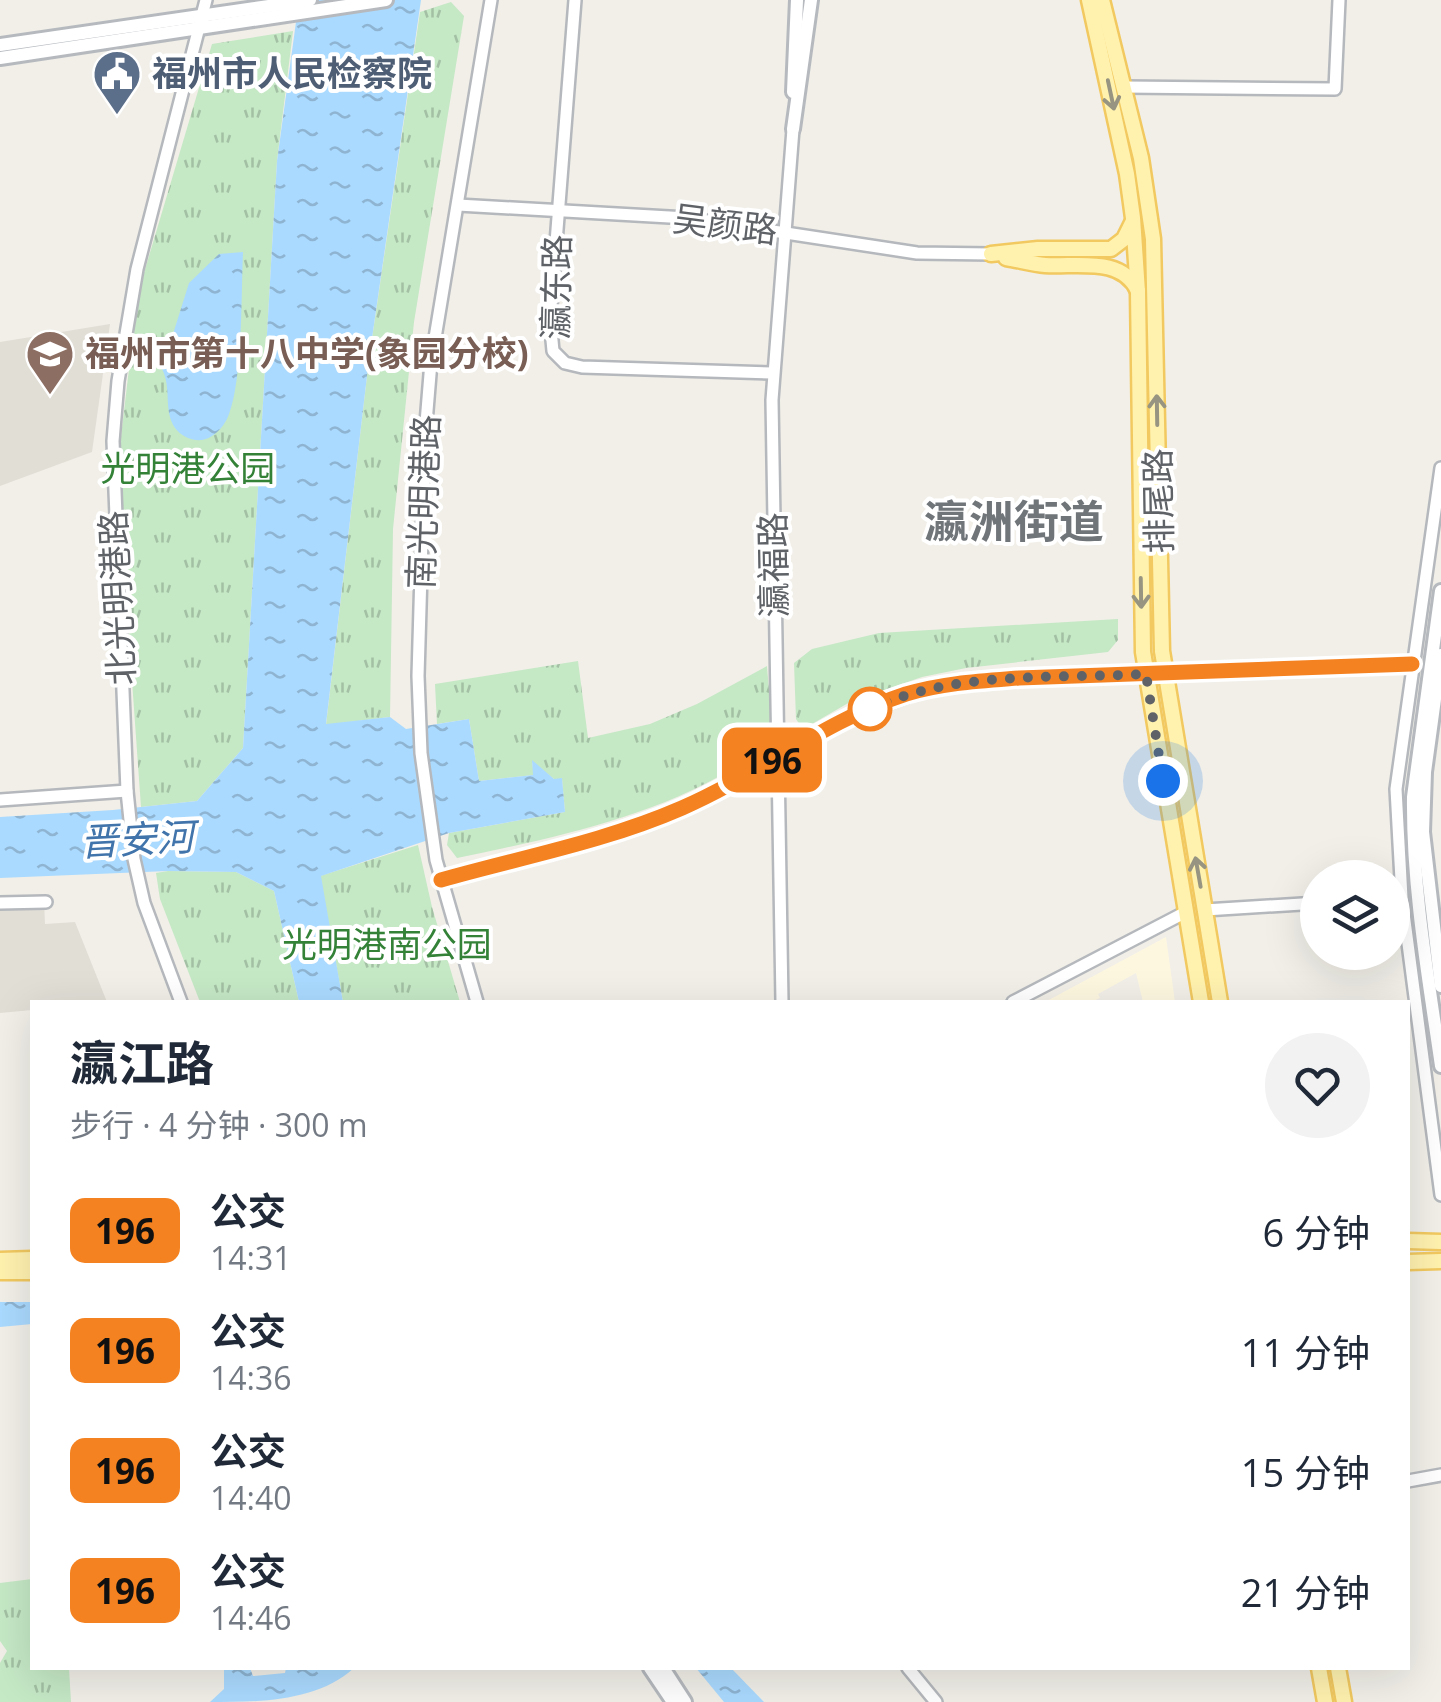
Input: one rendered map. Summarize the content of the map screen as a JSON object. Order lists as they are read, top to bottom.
{
  "streets": {
    "main road": ["排尾路"],
    "street": [
      "吴颜路",
      "瀛东路",
      "南光明港路",
      "瀛福路",
      "北光明港路"
    ]
  },
  "crossings": [
    ["吴颜路", "瀛东路"],
    ["吴颜路", "南光明港路"],
    ["吴颜路", "瀛福路"],
    ["瀛东路", "瀛福路"]
  ],
  "districts": ["瀛洲街道"],
  "water": ["晋安河"],
  "parks": ["光明港公园", "光明港南公园"],
  "places": {
    "public building": ["福州市人民检察院"],
    "school or university": ["福州市第十八中学(象园分校)"]
  },
  "lines": ["bus line 196"],
  "page": {
    "on_map": "196",
    "heading": ["瀛江路", "步行 · 4 分钟 · 300 m"],
    "list": [
      {
        "mark": "196",
        "name": "公交",
        "note": "14:31",
        "value": "6 分钟"
      },
      {
        "mark": "196",
        "name": "公交",
        "note": "14:36",
        "value": "11 分钟"
      },
      {
        "mark": "196",
        "name": "公交",
        "note": "14:40",
        "value": "15 分钟"
      },
      {
        "mark": "196",
        "name": "公交",
        "note": "14:46",
        "value": "21 分钟"
      }
    ]
  }
}
